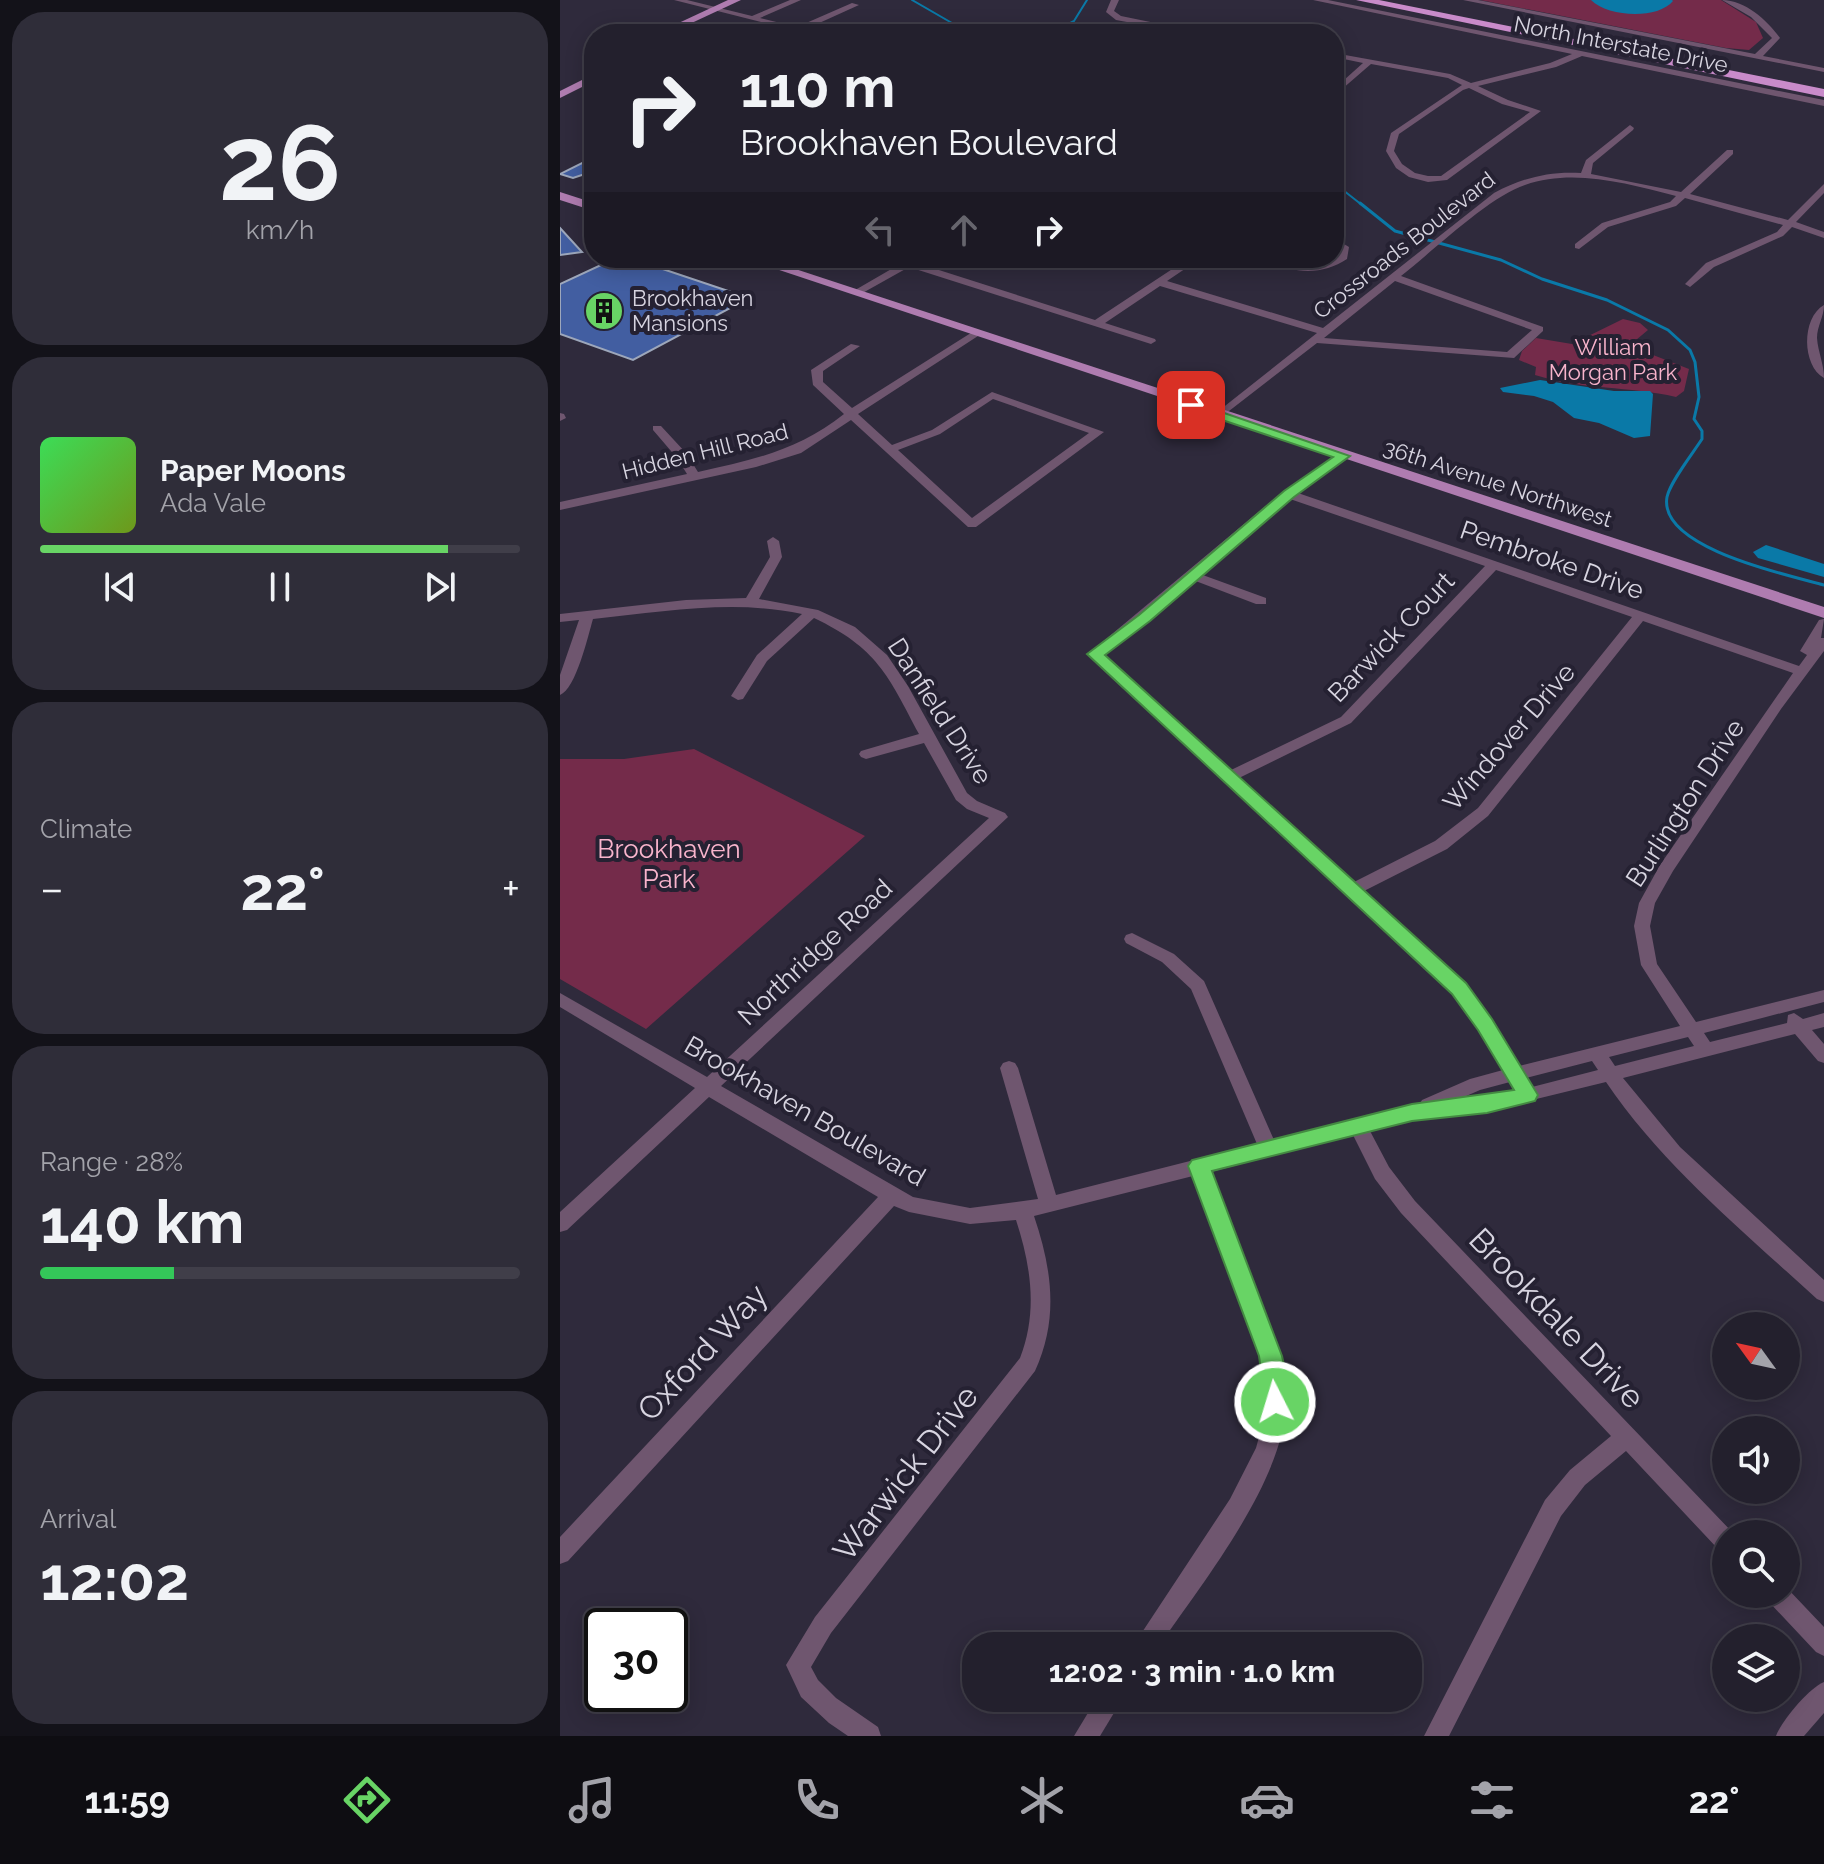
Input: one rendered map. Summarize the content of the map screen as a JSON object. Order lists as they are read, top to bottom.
{
  "streets": {
    "main road": ["36th Avenue Northwest"],
    "street": [
      "North Interstate Drive",
      "Crossroads Boulevard",
      "Hidden Hill Road",
      "Pembroke Drive",
      "Barwick Court",
      "Danfield Drive",
      "Windover Drive",
      "Burlington Drive",
      "Northridge Road",
      "Brookhaven Boulevard",
      "Brookdale Drive",
      "Oxford Way",
      "Warwick Drive"
    ]
  },
  "crossings": [
    ["Crossroads Boulevard", "36th Avenue Northwest"],
    ["Hidden Hill Road", "36th Avenue Northwest"],
    ["Pembroke Drive", "Barwick Court"],
    ["Pembroke Drive", "Windover Drive"],
    ["Pembroke Drive", "Burlington Drive"],
    ["Danfield Drive", "Northridge Road"],
    ["Burlington Drive", "Brookhaven Boulevard"],
    ["Northridge Road", "Brookhaven Boulevard"],
    ["Brookhaven Boulevard", "Brookdale Drive"],
    ["Brookhaven Boulevard", "Oxford Way"],
    ["Brookhaven Boulevard", "Warwick Drive"]
  ],
  "parks": ["William Morgan Park", "Brookhaven Park"],
  "places": {
    "building": ["Brookhaven Mansions"]
  },
  "north": "top left",
  "page": {
    "tile": [
      ["26", "km/h"],
      "Climate",
      ["Range · 28%", "140 km"],
      ["Arrival", "12:02"]
    ],
    "turn": ["110 m", "Brookhaven Boulevard"],
    "song": ["Paper Moons", "Ada Vale"],
    "heat": ["−", "22°", "+"],
    "limit": "30",
    "trip": "12:02 · 3 min · 1.0 km",
    "tabs": ["11:59", "22°"]
  }
}
